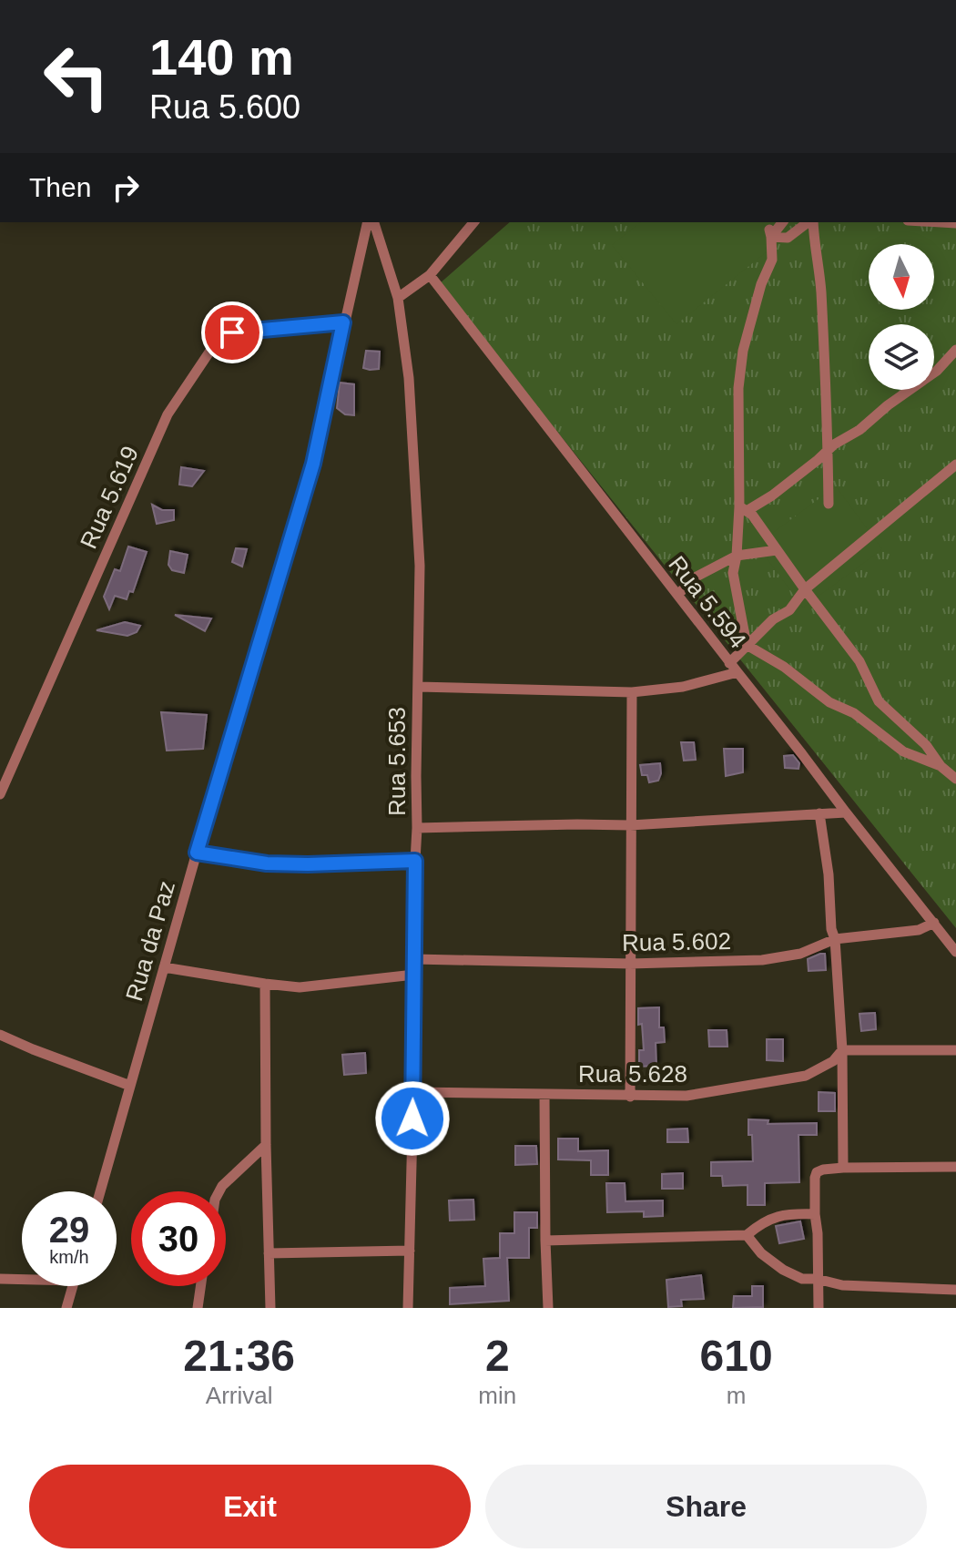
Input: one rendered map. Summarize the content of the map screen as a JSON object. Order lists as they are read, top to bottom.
{
  "streets": {
    "street": [
      "Rua 5.619",
      "Rua 5.594",
      "Rua 5.653",
      "Rua da Paz",
      "Rua 5.602",
      "Rua 5.628"
    ]
  },
  "crossings": [
    ["Rua 5.619", "Rua da Paz"],
    ["Rua 5.594", "Rua 5.602"],
    ["Rua 5.653", "Rua 5.602"],
    ["Rua 5.653", "Rua 5.628"]
  ],
  "north": "bottom",
  "page": {
    "turn": ["140 m", "Rua 5.600"],
    "then": "Then",
    "speed": "29 km/h",
    "limit": "30",
    "eta": [
      "21:36",
      "Arrival",
      "2",
      "min",
      "610",
      "m"
    ],
    "buttons": ["Exit", "Share"]
  }
}
